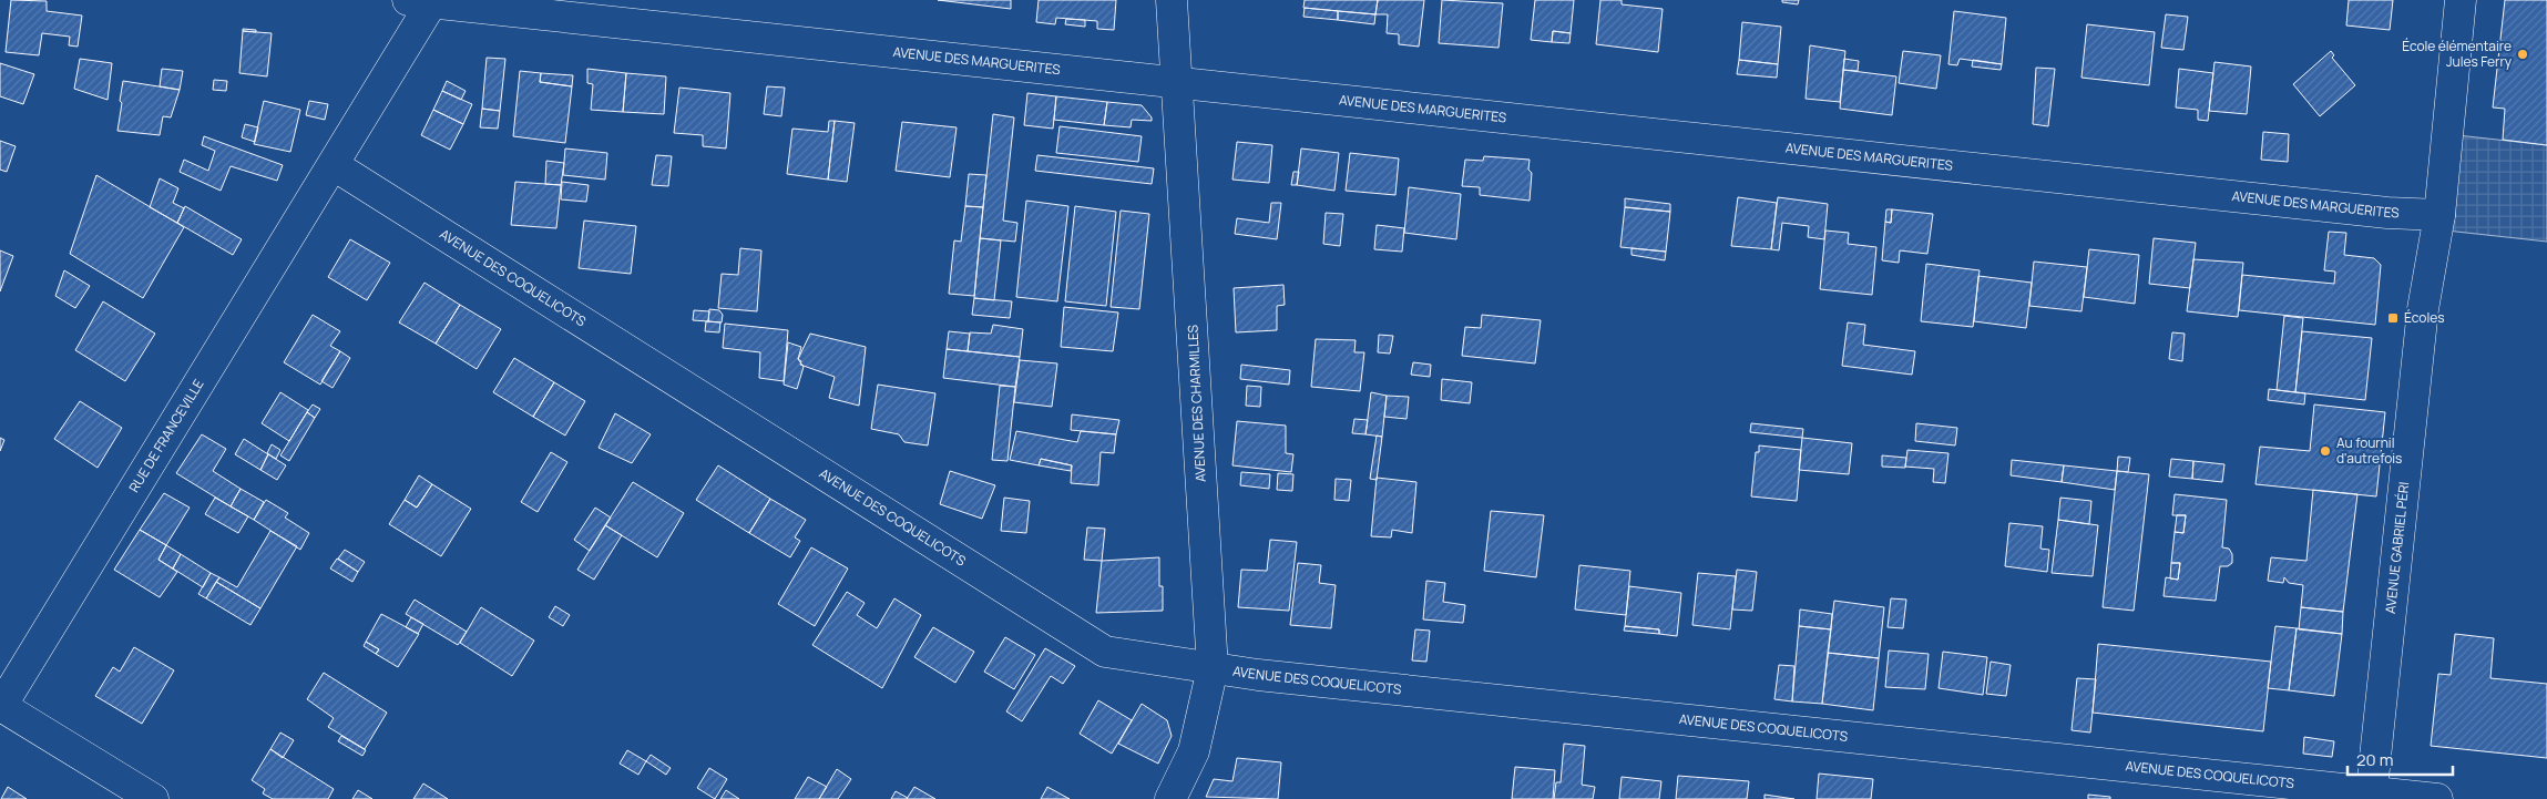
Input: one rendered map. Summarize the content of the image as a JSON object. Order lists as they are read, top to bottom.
{
  "streets": {
    "street": [
      "AVENUE DES MARGUERITES",
      "AVENUE DES COQUELICOTS",
      "AVENUE DES CHARMILLES",
      "RUE DE FRANCEVILLE",
      "AVENUE GABRIEL PÉRI"
    ]
  },
  "crossings": [
    ["AVENUE DES MARGUERITES", "AVENUE DES CHARMILLES"],
    ["AVENUE DES MARGUERITES", "RUE DE FRANCEVILLE"],
    ["AVENUE DES MARGUERITES", "AVENUE GABRIEL PÉRI"],
    ["AVENUE DES COQUELICOTS", "AVENUE DES CHARMILLES"],
    ["AVENUE DES COQUELICOTS", "RUE DE FRANCEVILLE"],
    ["AVENUE DES COQUELICOTS", "AVENUE GABRIEL PÉRI"]
  ],
  "places": {
    "other": ["École élémentaire Jules Ferry", "Au fournil d'autrefois"],
    "transit": ["Écoles"]
  },
  "scale_bar": "20 m"
}
